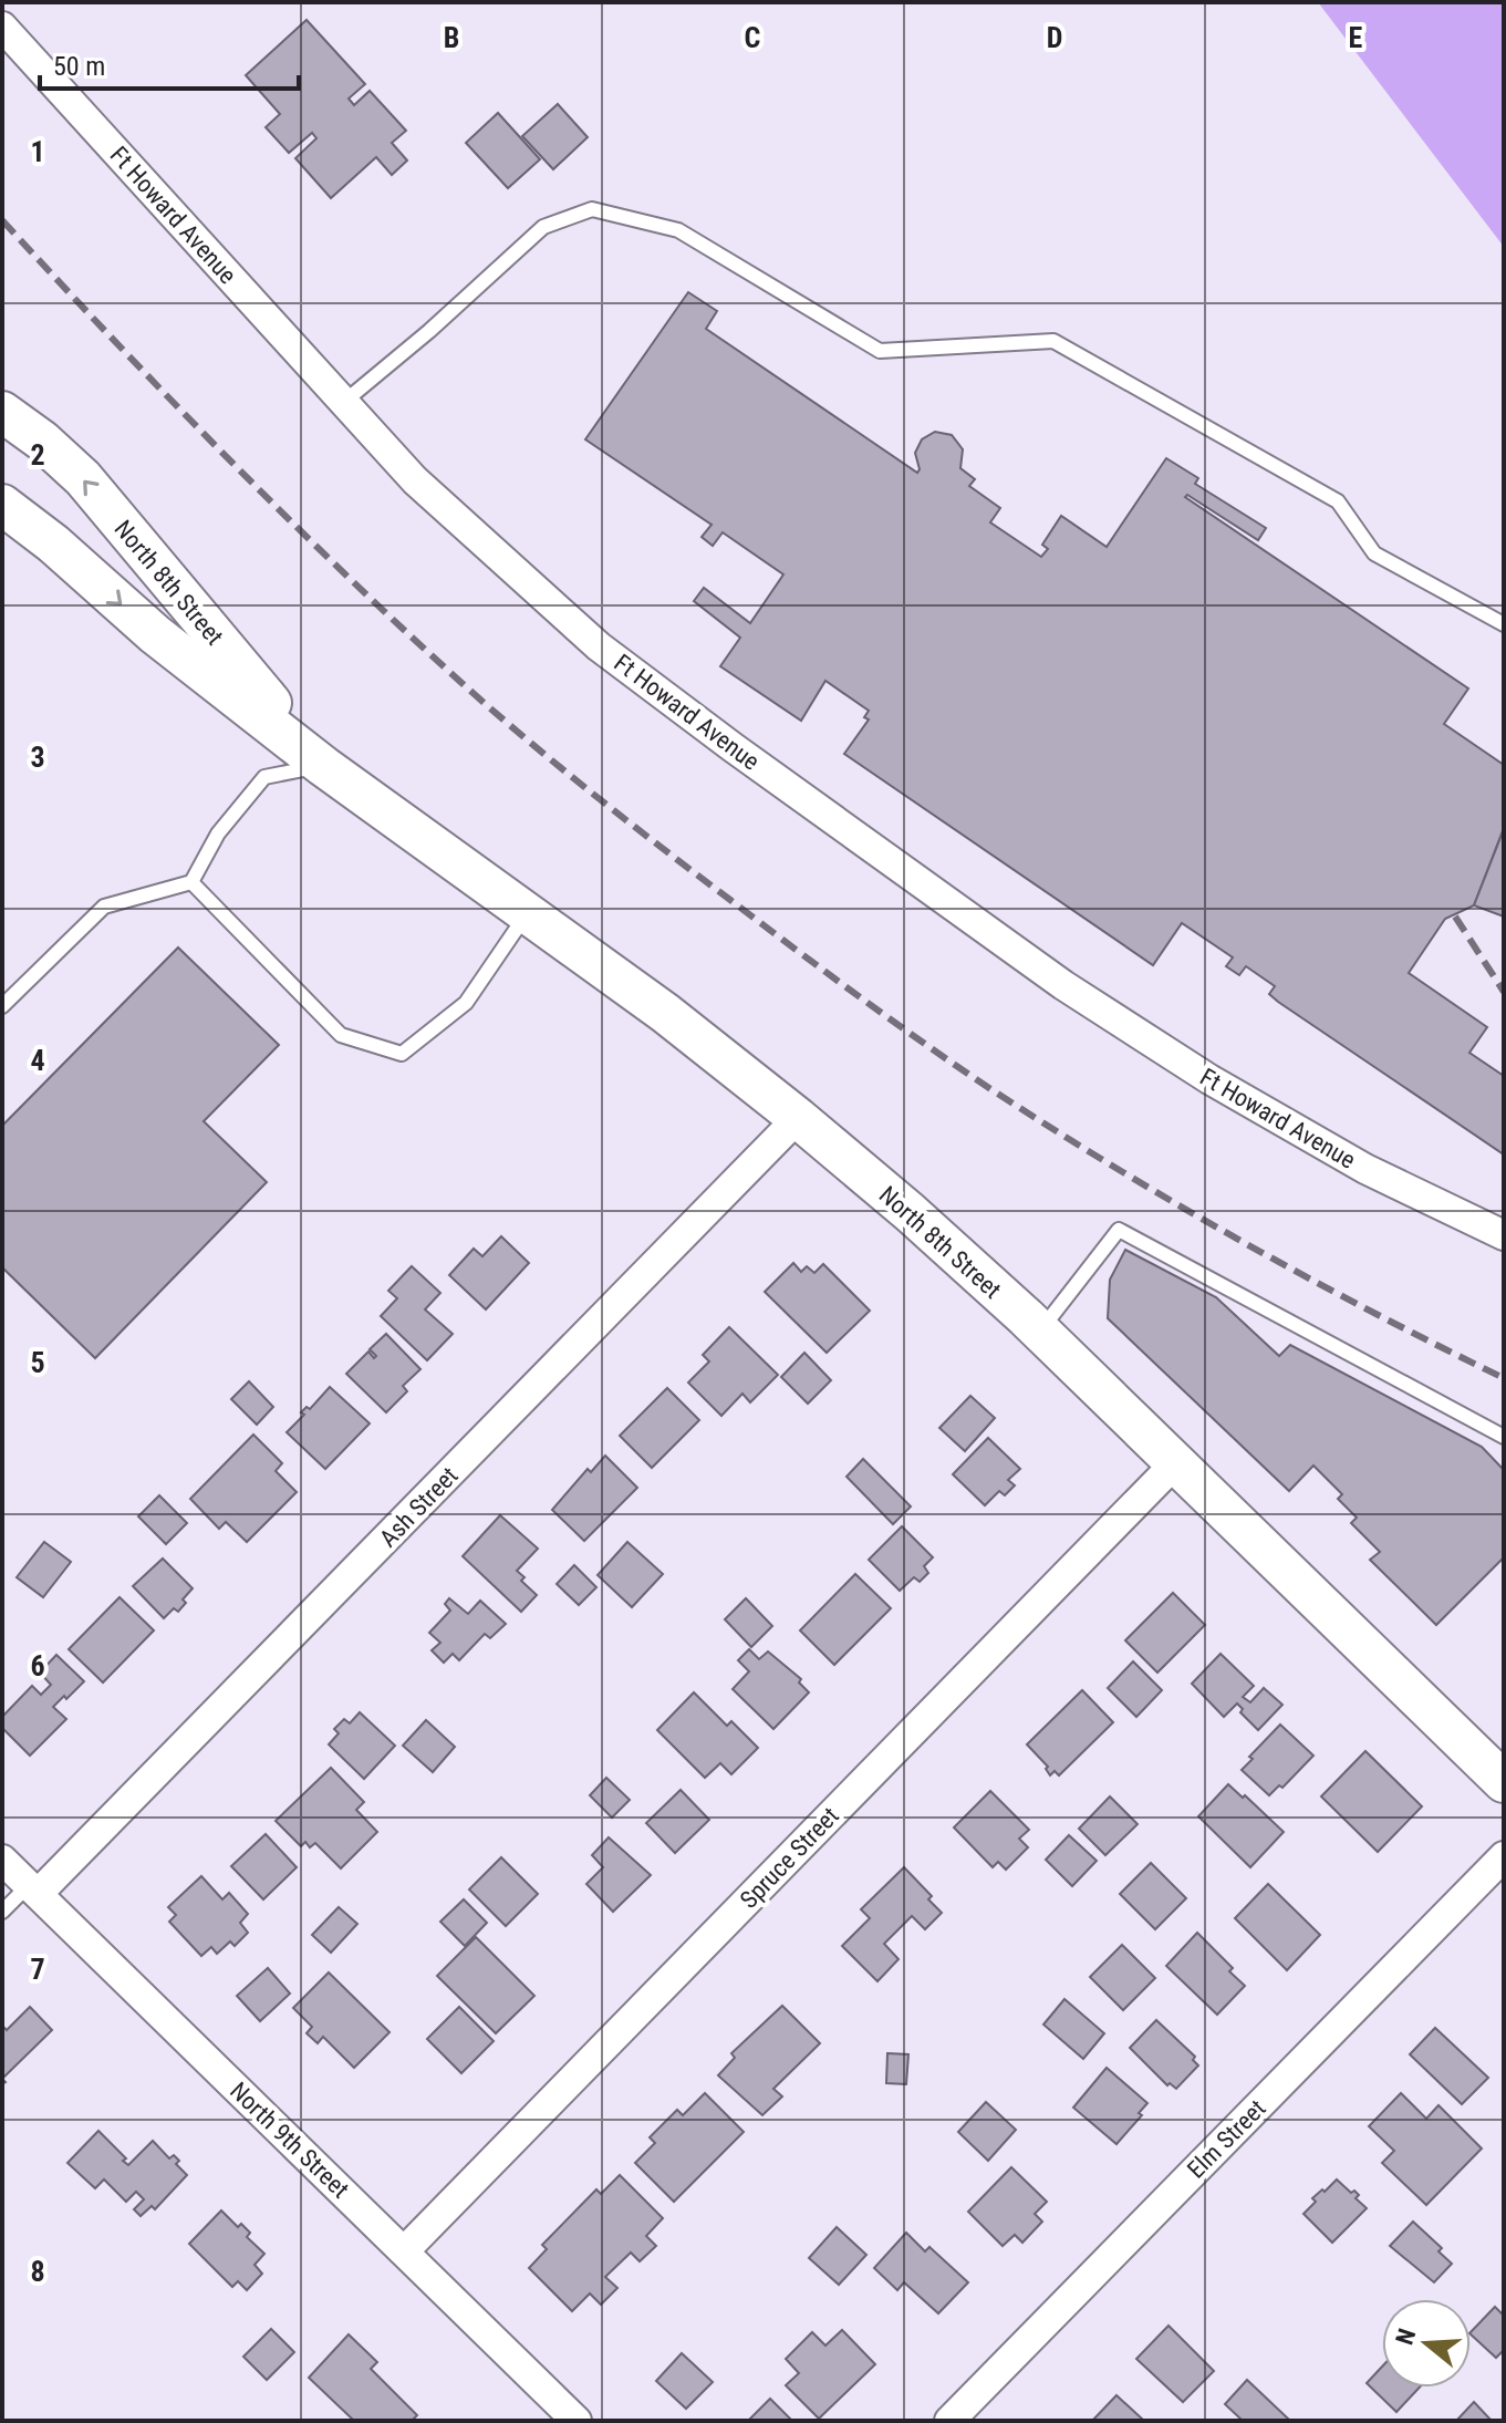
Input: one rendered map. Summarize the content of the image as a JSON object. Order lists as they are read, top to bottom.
{
  "streets": {
    "main road": ["North 8th Street"],
    "street": [
      "Ft Howard Avenue",
      "Ash Street",
      "Spruce Street",
      "Elm Street",
      "North 9th Street"
    ]
  },
  "crossings": [
    ["North 8th Street", "Ash Street"],
    ["North 8th Street", "Spruce Street"],
    ["Ash Street", "North 9th Street"],
    ["Spruce Street", "North 9th Street"]
  ],
  "scale_bar": "50 m",
  "north": "left",
  "grid": {
    "columns": [
      "B",
      "C",
      "D",
      "E"
    ],
    "rows": [
      "1",
      "2",
      "3",
      "4",
      "5",
      "6",
      "7",
      "8"
    ]
  }
}
